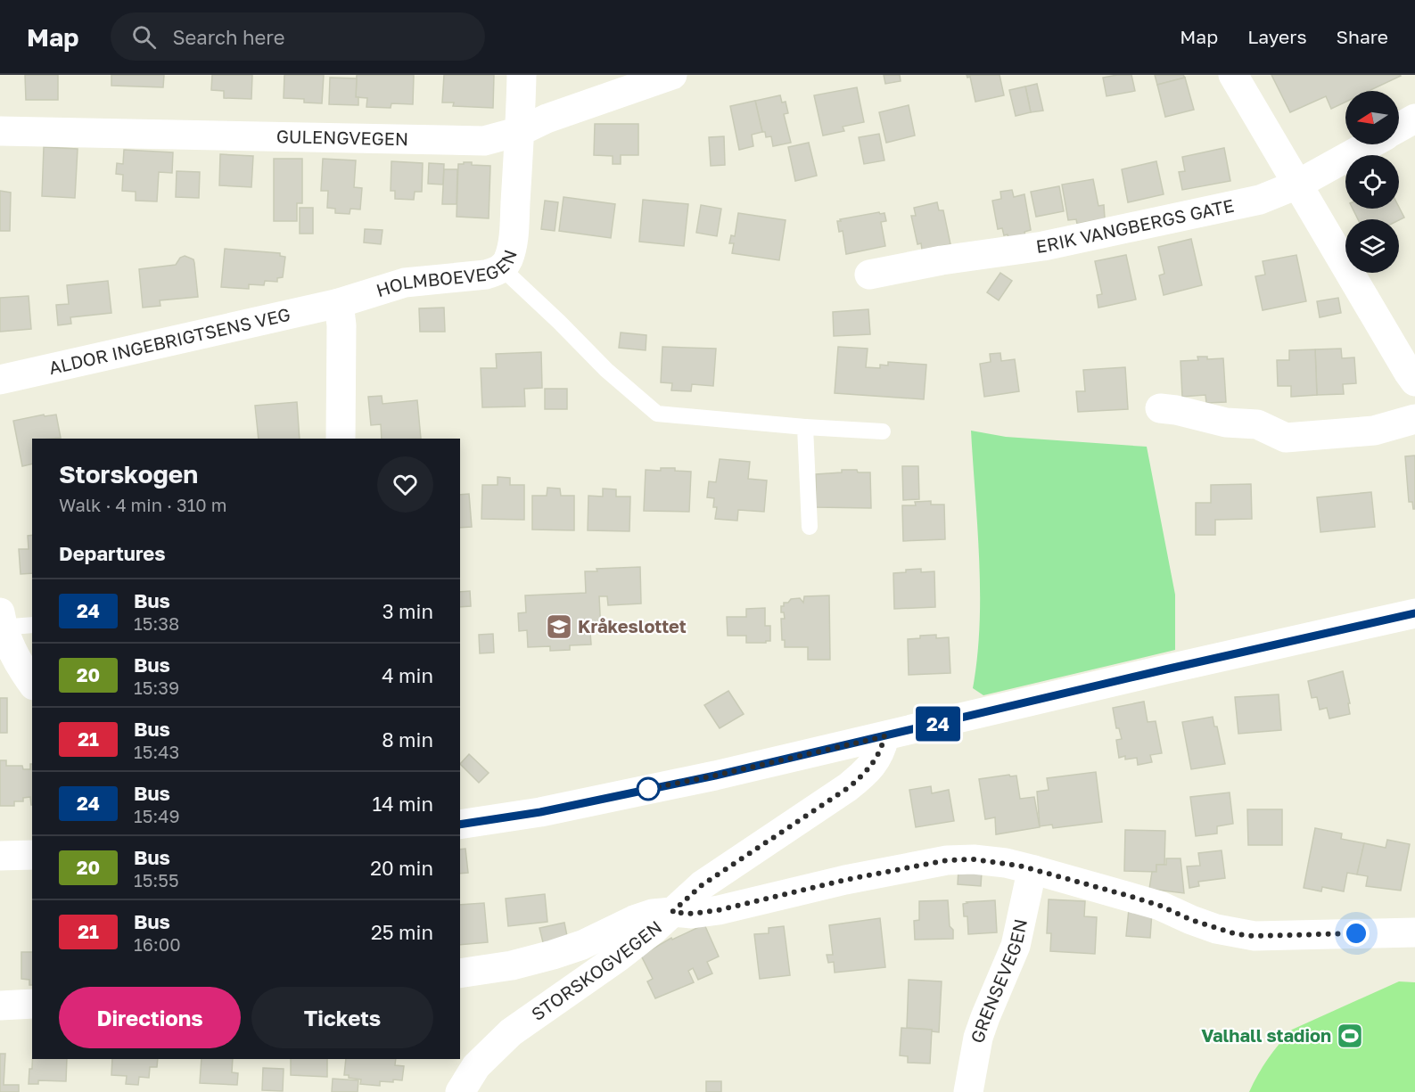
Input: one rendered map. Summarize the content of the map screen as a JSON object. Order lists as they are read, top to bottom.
{
  "streets": {
    "street": [
      "GULENGVEGEN",
      "ERIK VANGBERGS GATE",
      "HOLMBOEVEGEN",
      "ALDOR INGEBRIGTSENS VEG",
      "STORSKOGVEGEN",
      "GRENSEVEGEN"
    ]
  },
  "crossings": [
    ["GULENGVEGEN", "HOLMBOEVEGEN"],
    ["HOLMBOEVEGEN", "ALDOR INGEBRIGTSENS VEG"]
  ],
  "places": {
    "school or university": ["Kråkeslottet"],
    "sports": ["Valhall stadion"]
  },
  "lines": ["bus line 24"],
  "north": "left",
  "page": {
    "header": "Map",
    "search": "Search here",
    "nav": ["Map", "Layers", "Share"],
    "on_map": "24",
    "heading": [
      ["Storskogen", "Walk · 4 min · 310 m"],
      "Departures"
    ],
    "list": [
      {
        "mark": "24",
        "name": "Bus",
        "note": "15:38",
        "value": "3 min"
      },
      {
        "mark": "20",
        "name": "Bus",
        "note": "15:39",
        "value": "4 min"
      },
      {
        "mark": "21",
        "name": "Bus",
        "note": "15:43",
        "value": "8 min"
      },
      {
        "mark": "24",
        "name": "Bus",
        "note": "15:49",
        "value": "14 min"
      },
      {
        "mark": "20",
        "name": "Bus",
        "note": "15:55",
        "value": "20 min"
      },
      {
        "mark": "21",
        "name": "Bus",
        "note": "16:00",
        "value": "25 min"
      }
    ],
    "buttons": ["Directions", "Tickets"]
  }
}
